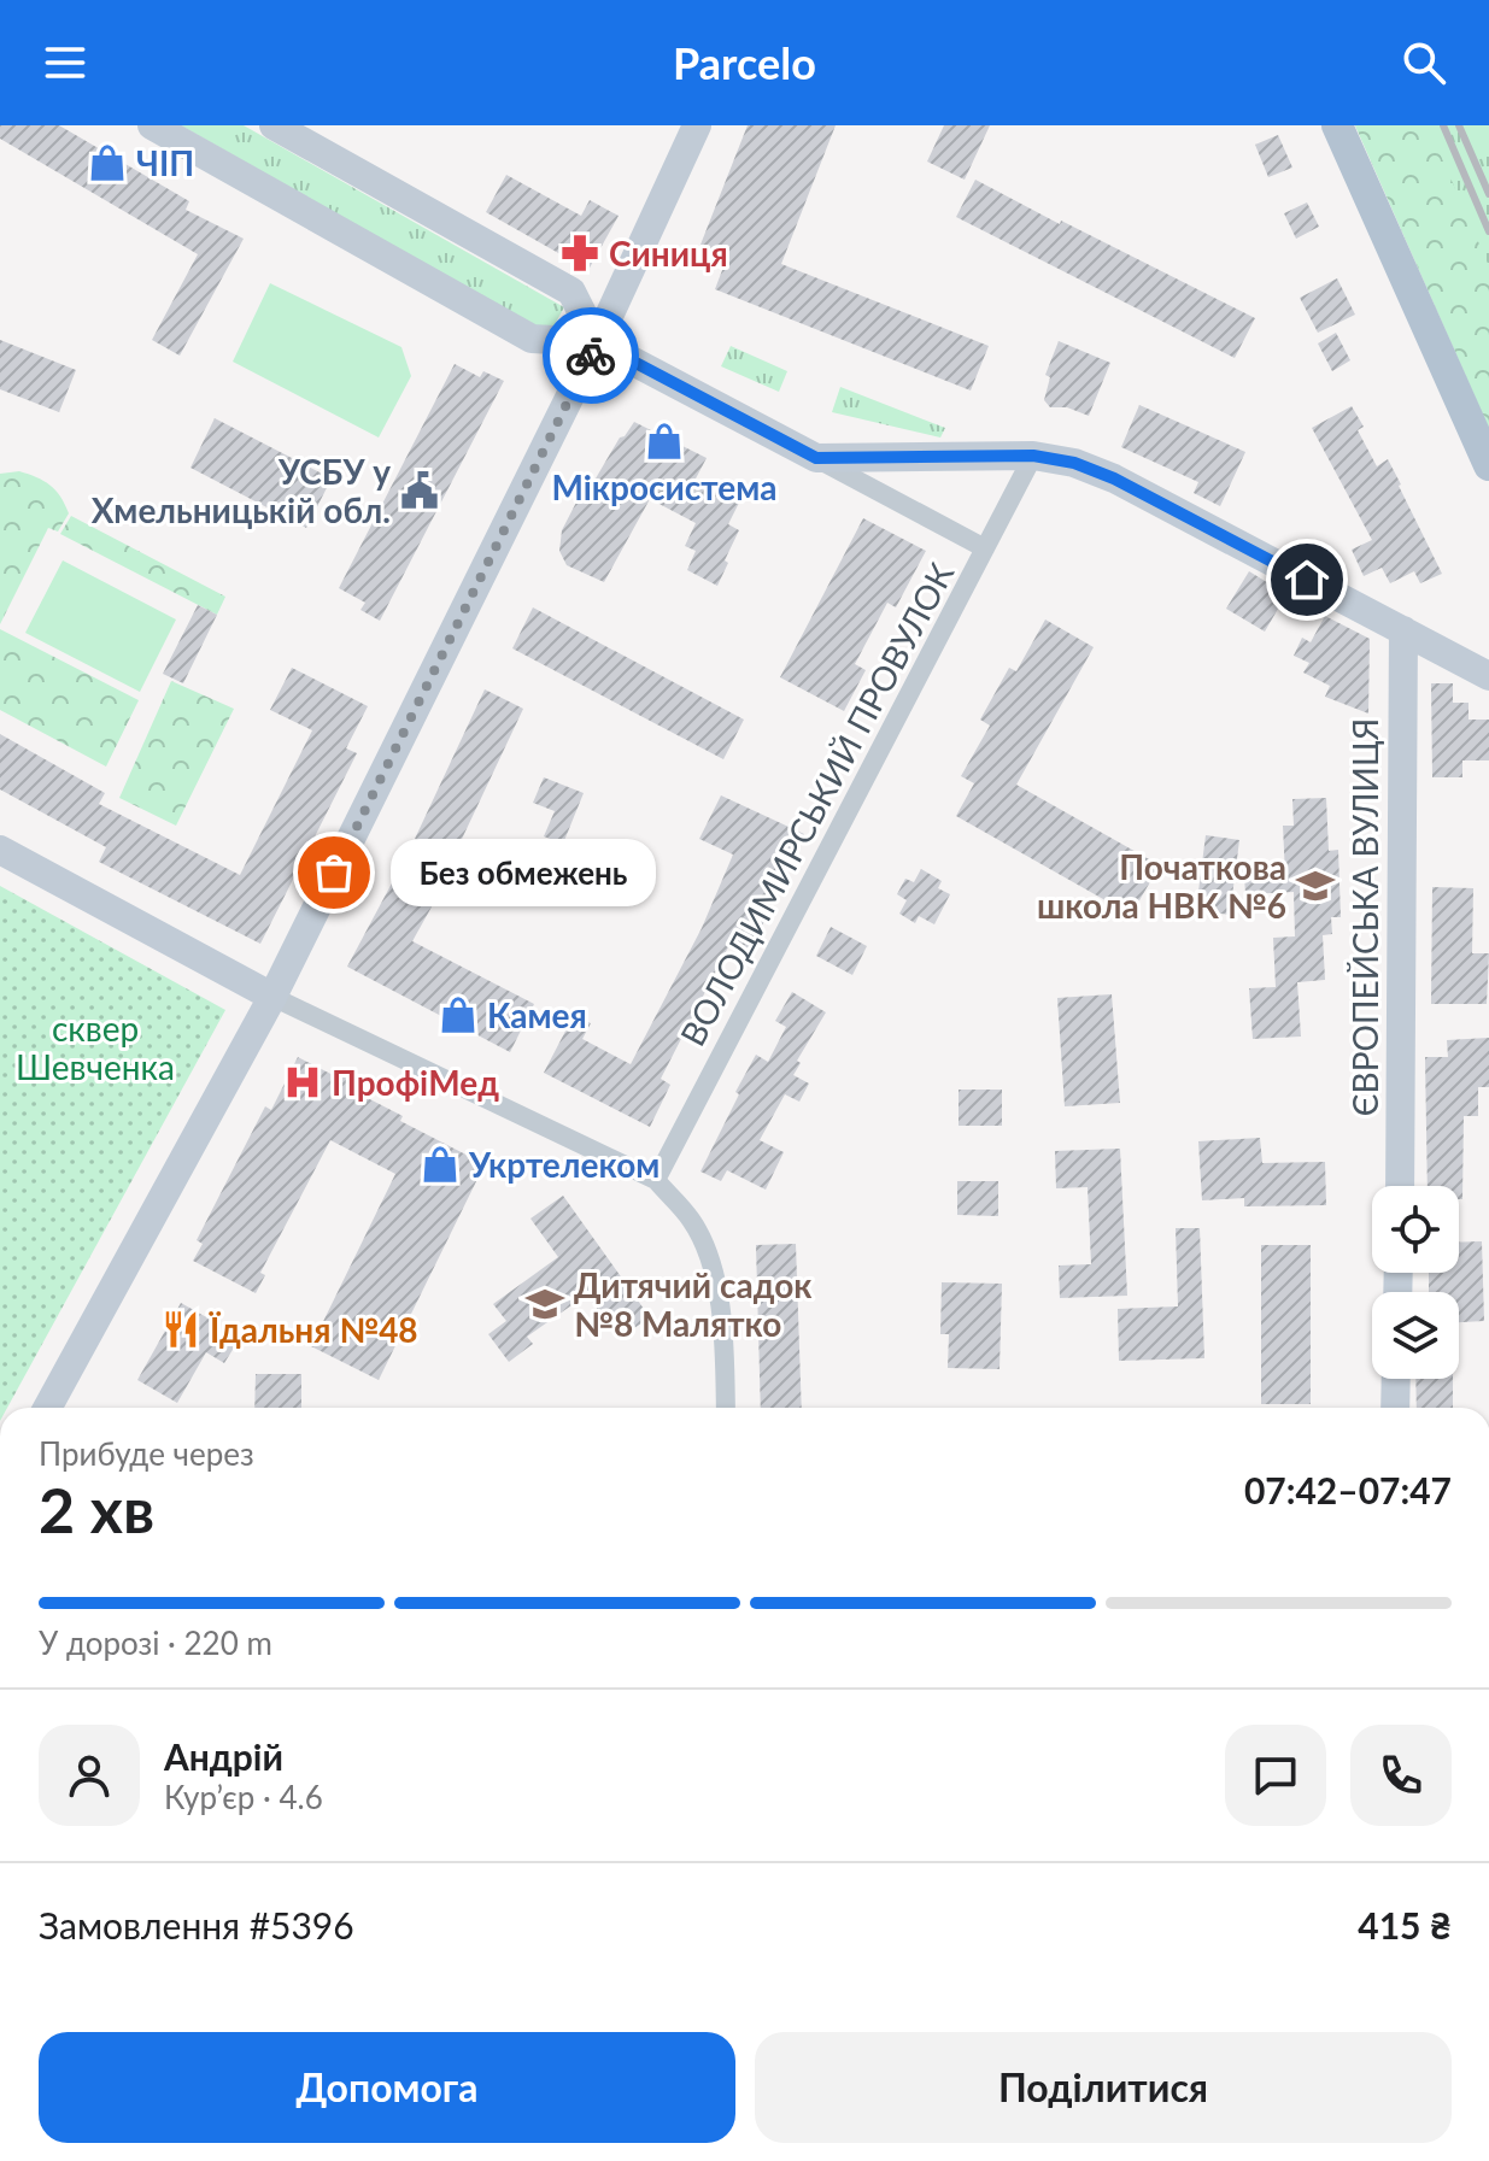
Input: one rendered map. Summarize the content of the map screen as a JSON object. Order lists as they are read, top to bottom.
{
  "streets": {
    "street": ["ВОЛОДИМИРСЬКИЙ ПРОВУЛОК", "ЄВРОПЕЙСЬКА ВУЛИЦЯ"]
  },
  "parks": ["сквер Шевченка"],
  "places": {
    "shop": [
      "ЧІП",
      "Мікросистема",
      "Камея",
      "Укртелеком"
    ],
    "pharmacy": ["Синиця"],
    "public building": ["УСБУ у Хмельницькій обл."],
    "other": ["Без обмежень"],
    "school or university": ["Початкова школа НВК №6", "Дитячий садок №8 Малятко"],
    "hospital": ["ПрофіМед"],
    "restaurant": ["Їдальня №48"]
  },
  "page": {
    "header": "Parcelo",
    "bubble": "Без обмежень",
    "heading": ["2 хв", "Прибуде через", "07:42–07:47"],
    "panel": [
      "Андрій",
      "Кур’єр · 4.6",
      "Замовлення #5396",
      "415 ₴"
    ],
    "bar": "У дорозі · 220 m",
    "buttons": ["Допомога", "Поділитися"]
  }
}
